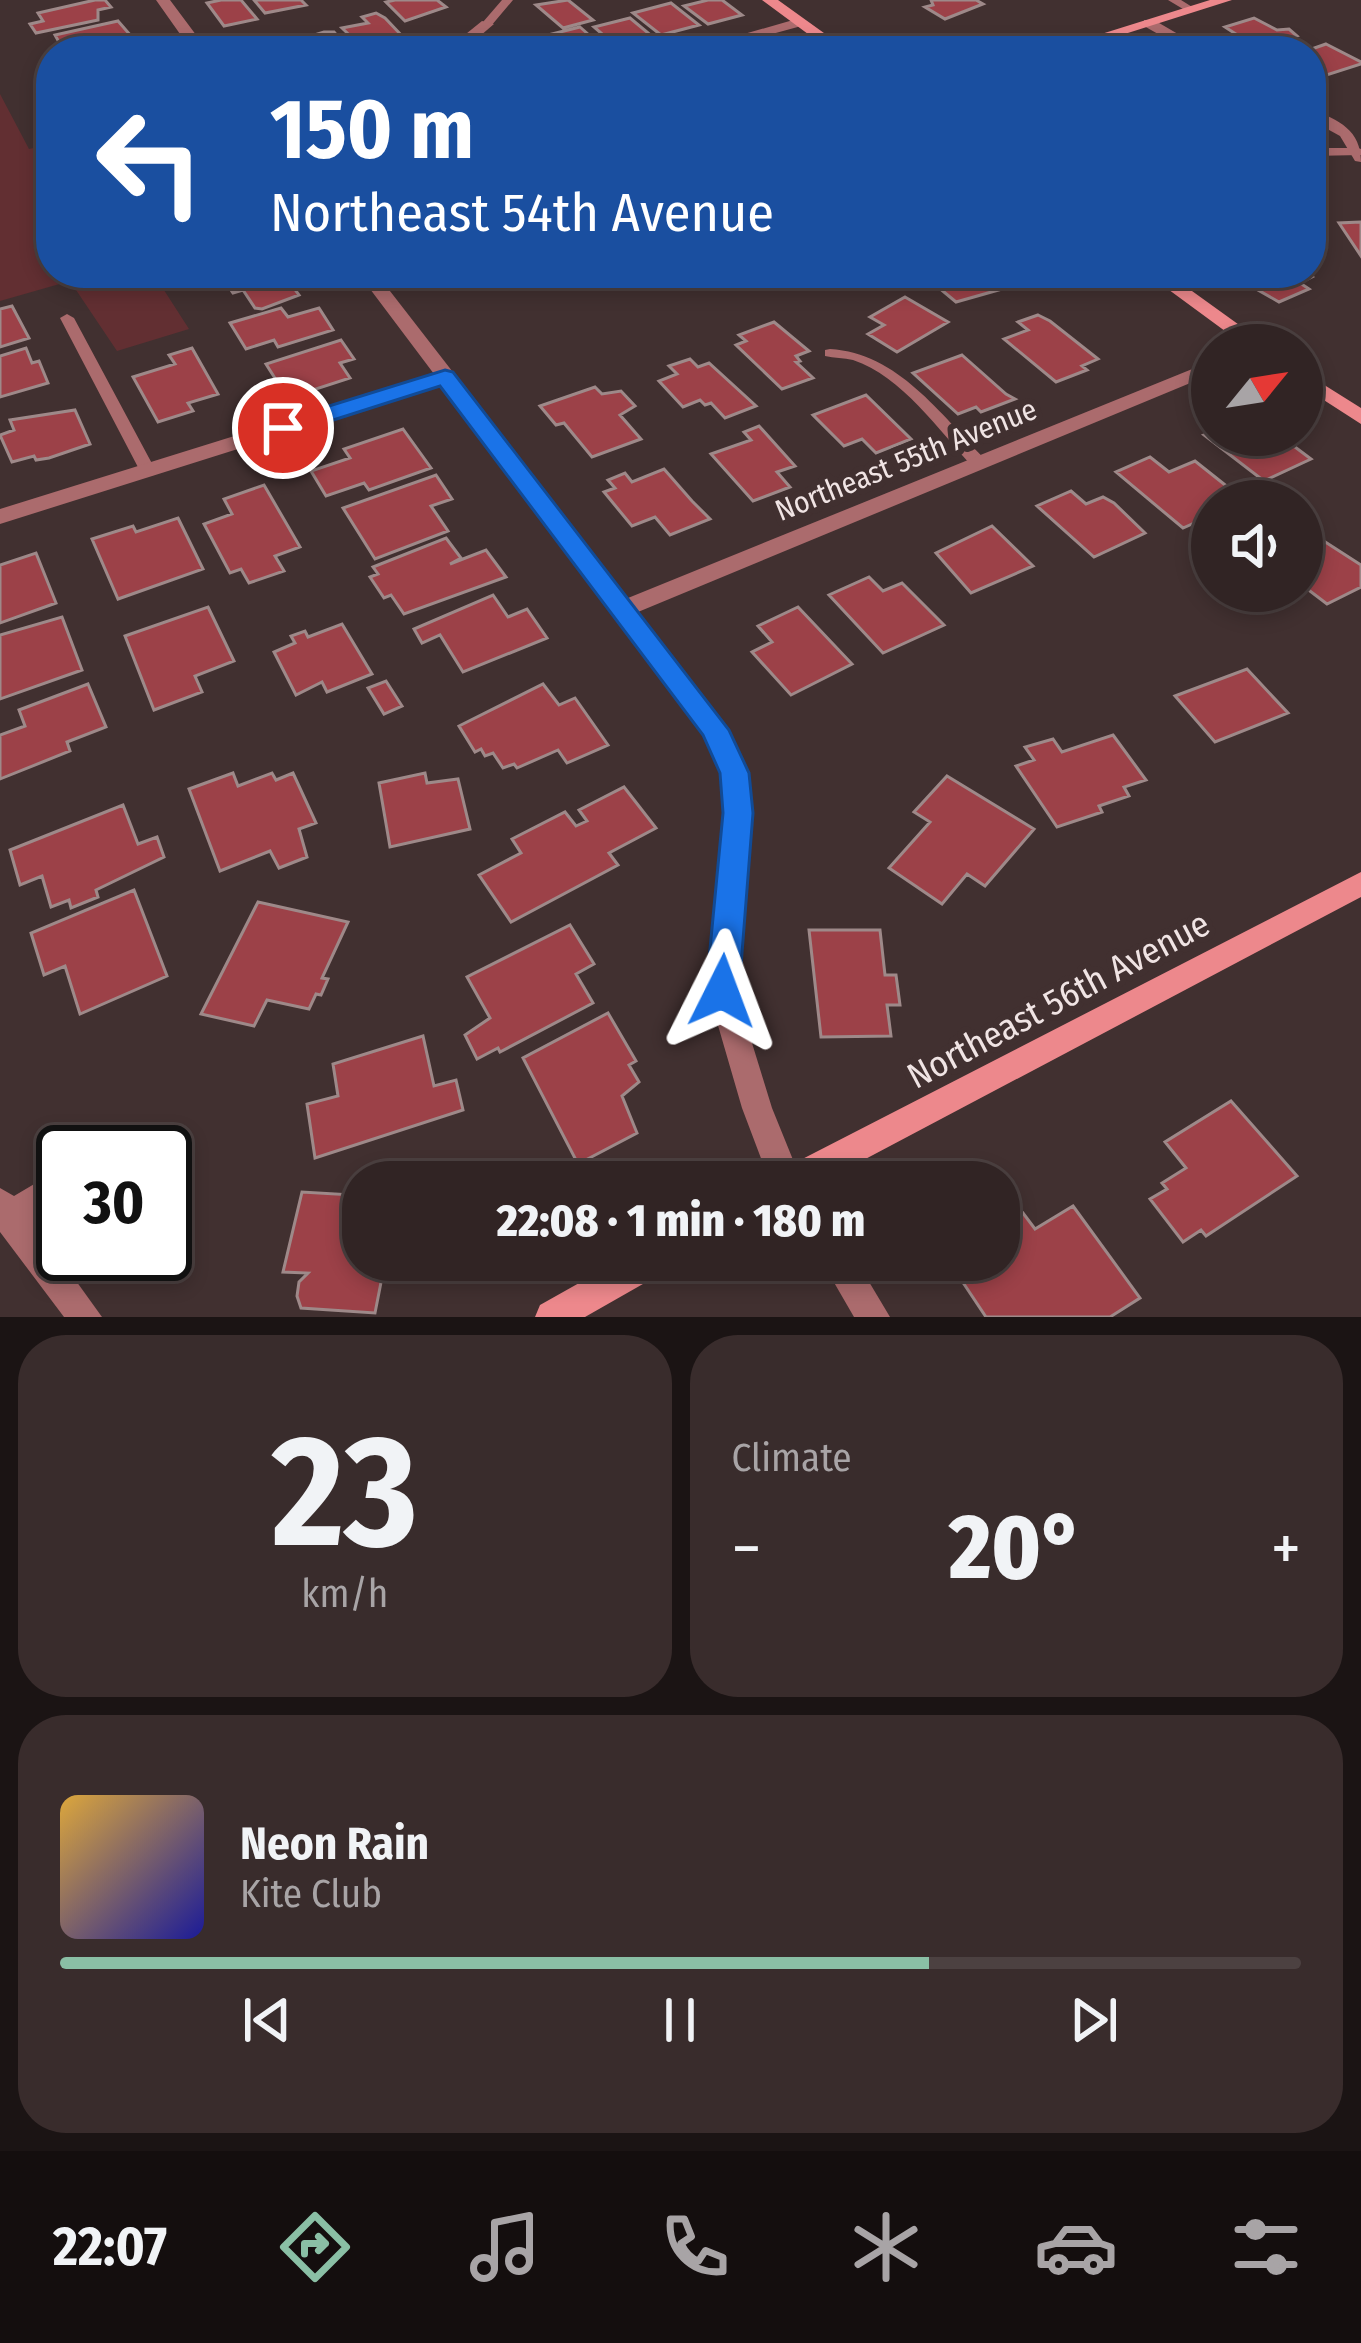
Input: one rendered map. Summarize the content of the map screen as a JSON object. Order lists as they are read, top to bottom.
{
  "streets": {
    "street": ["Northeast 55th Avenue", "Northeast 56th Avenue"]
  },
  "north": "top right",
  "page": {
    "turn": ["150 m", "Northeast 54th Avenue"],
    "limit": "30",
    "trip": "22:08 · 1 min · 180 m",
    "tile": [
      ["23", "km/h"],
      "Climate"
    ],
    "heat": ["−", "20°", "+"],
    "song": ["Neon Rain", "Kite Club"],
    "tabs": "22:07"
  }
}
